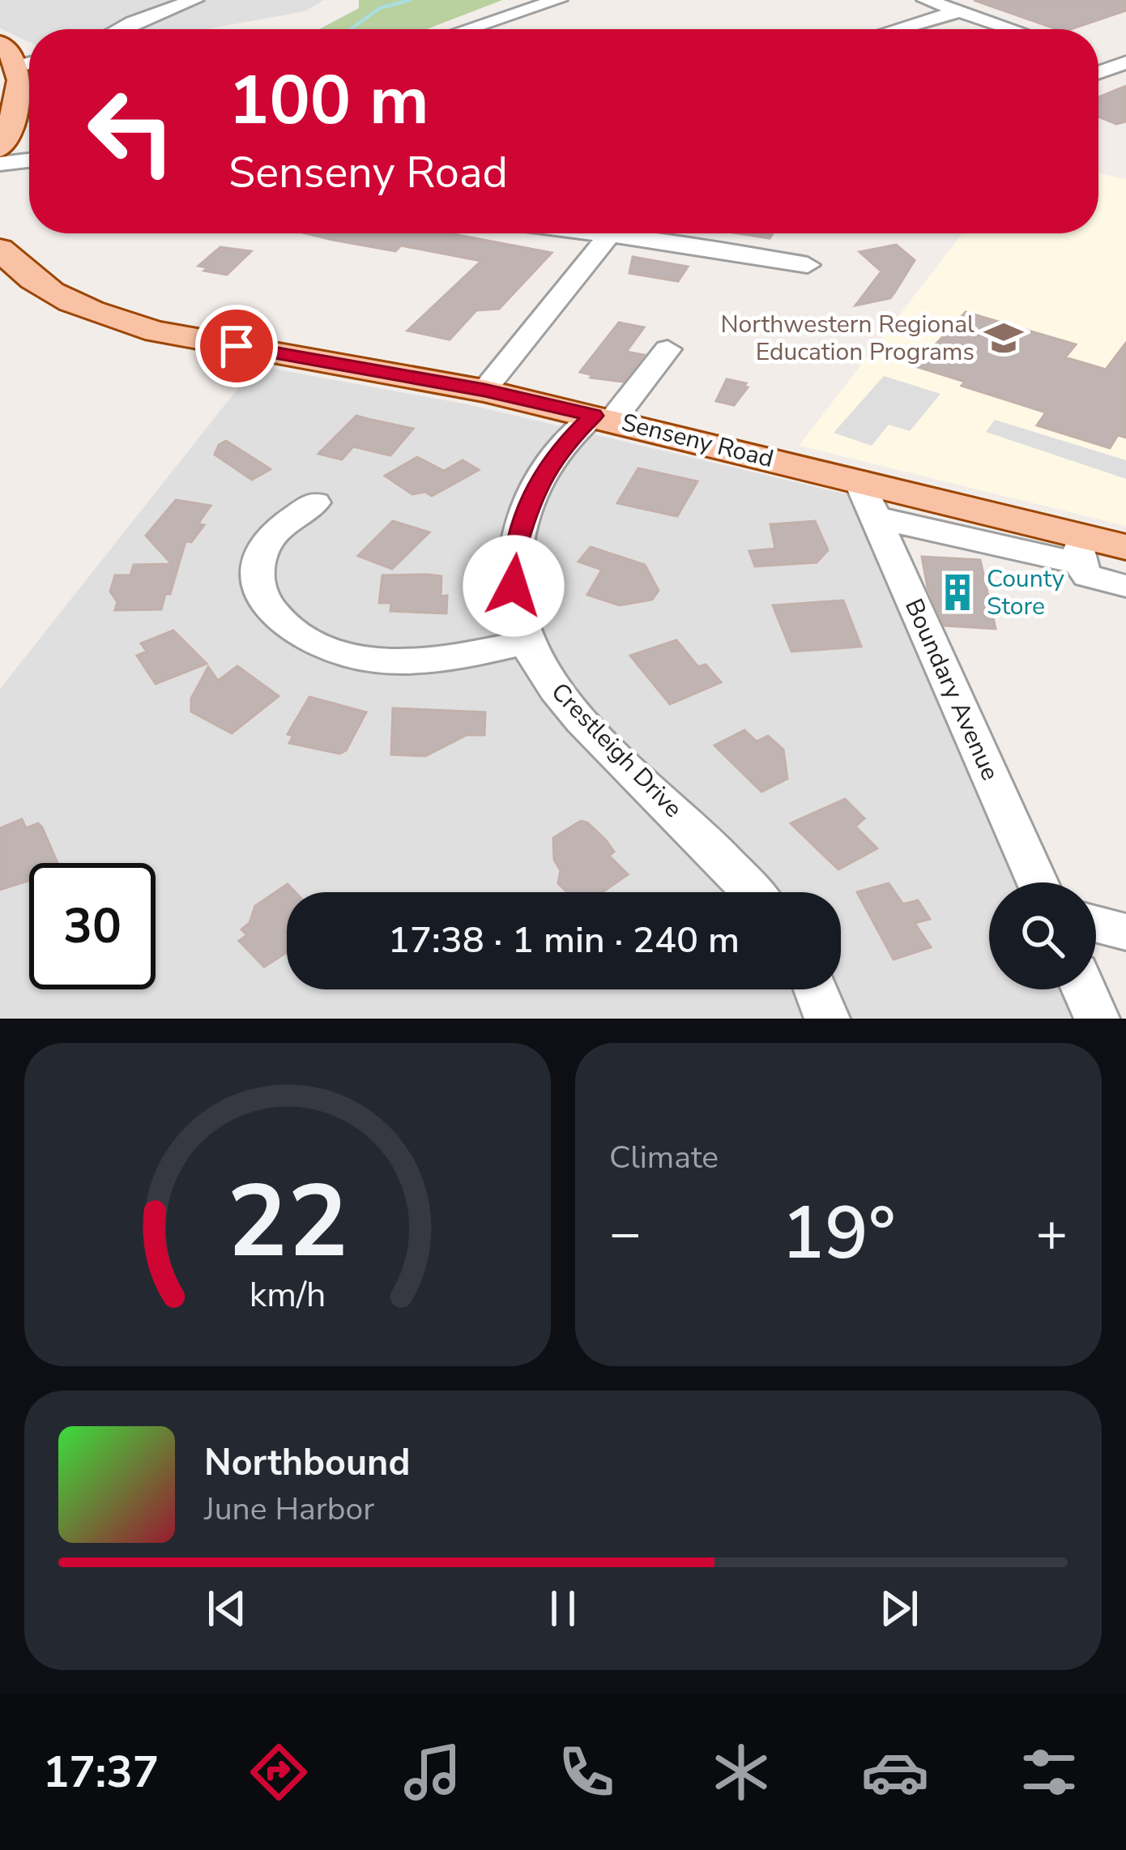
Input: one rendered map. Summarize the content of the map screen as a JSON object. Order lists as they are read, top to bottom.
{
  "streets": {
    "main road": ["Senseny Road"],
    "street": ["Boundary Avenue", "Crestleigh Drive"]
  },
  "crossings": [
    ["Senseny Road", "Boundary Avenue"],
    ["Senseny Road", "Crestleigh Drive"]
  ],
  "places": {
    "school or university": ["Northwestern Regional Education Programs"],
    "building": ["County Store"]
  },
  "page": {
    "turn": ["100 m", "Senseny Road"],
    "limit": "30",
    "trip": "17:38 · 1 min · 240 m",
    "tile": "Climate",
    "heat": ["−", "19°", "+"],
    "song": ["Northbound", "June Harbor"],
    "tabs": "17:37",
    "gauge": ["22", "km/h"]
  }
}
